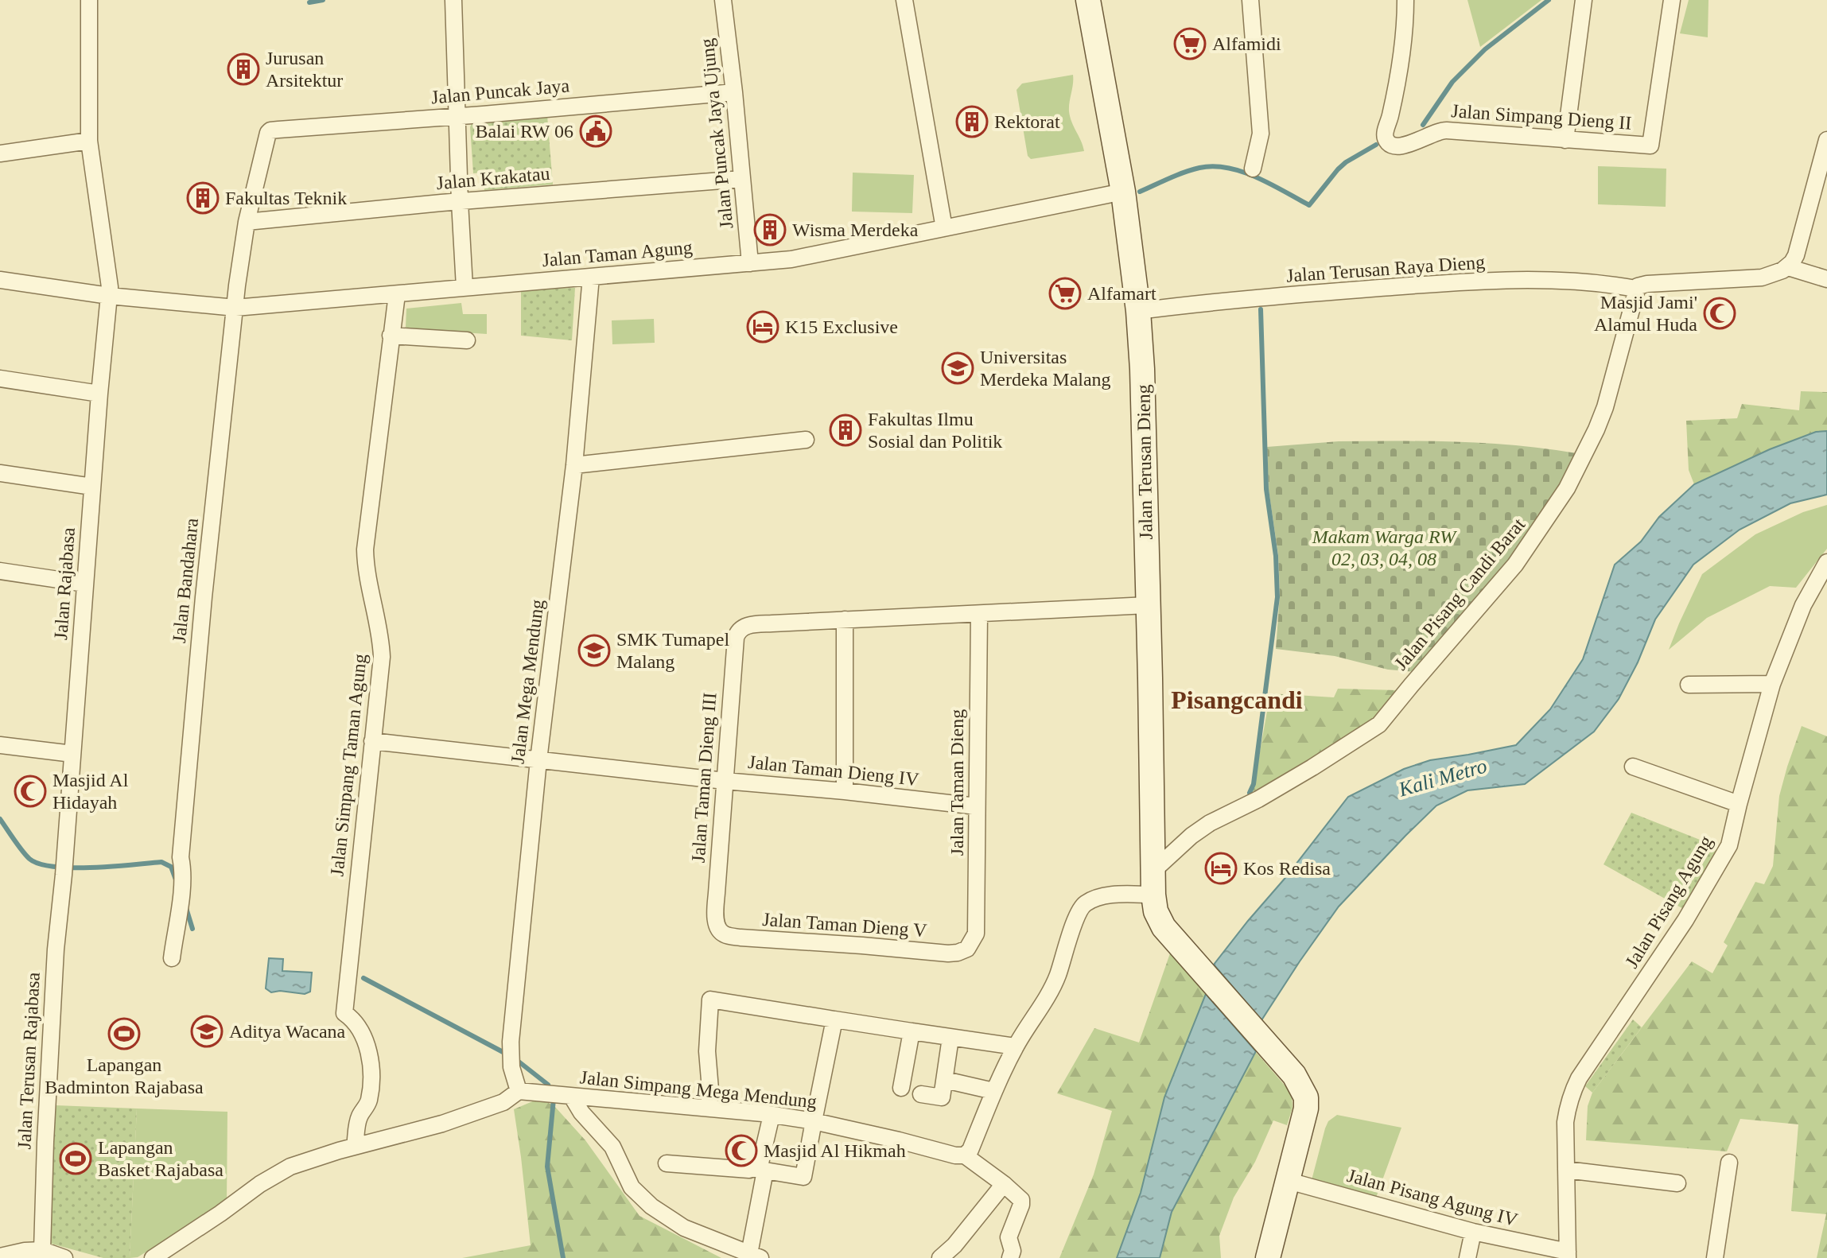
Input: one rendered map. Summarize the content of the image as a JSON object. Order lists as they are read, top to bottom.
{
  "streets": {
    "street": [
      "Jalan Puncak Jaya",
      "Jalan Simpang Dieng II",
      "Jalan Puncak Jaya Ujung",
      "Jalan Krakatau",
      "Jalan Taman Agung",
      "Jalan Terusan Raya Dieng",
      "Jalan Terusan Dieng",
      "Jalan Bandahara",
      "Jalan Rajabasa",
      "Jalan Pisang Candi Barat",
      "Jalan Mega Mendung",
      "Jalan Simpang Taman Agung",
      "Jalan Taman Dieng IV",
      "Jalan Taman Dieng III",
      "Jalan Taman Dieng",
      "Jalan Pisang Agung",
      "Jalan Taman Dieng V",
      "Jalan Terusan Rajabasa",
      "Jalan Simpang Mega Mendung",
      "Jalan Pisang Agung IV"
    ]
  },
  "crossings": [
    ["Jalan Puncak Jaya", "Jalan Puncak Jaya Ujung"],
    ["Jalan Puncak Jaya", "Jalan Bandahara"],
    ["Jalan Puncak Jaya Ujung", "Jalan Krakatau"],
    ["Jalan Puncak Jaya Ujung", "Jalan Taman Agung"],
    ["Jalan Krakatau", "Jalan Bandahara"],
    ["Jalan Taman Agung", "Jalan Terusan Dieng"],
    ["Jalan Taman Agung", "Jalan Bandahara"],
    ["Jalan Taman Agung", "Jalan Rajabasa"],
    ["Jalan Taman Agung", "Jalan Mega Mendung"],
    ["Jalan Taman Agung", "Jalan Simpang Taman Agung"],
    ["Jalan Terusan Raya Dieng", "Jalan Terusan Dieng"],
    ["Jalan Terusan Raya Dieng", "Jalan Pisang Candi Barat"],
    ["Jalan Terusan Dieng", "Jalan Pisang Candi Barat"],
    ["Jalan Terusan Dieng", "Jalan Pisang Agung IV"],
    ["Jalan Rajabasa", "Jalan Terusan Rajabasa"],
    ["Jalan Mega Mendung", "Jalan Taman Dieng IV"],
    ["Jalan Mega Mendung", "Jalan Simpang Mega Mendung"],
    ["Jalan Simpang Taman Agung", "Jalan Taman Dieng IV"],
    ["Jalan Taman Dieng IV", "Jalan Taman Dieng III"],
    ["Jalan Taman Dieng IV", "Jalan Taman Dieng"],
    ["Jalan Taman Dieng III", "Jalan Taman Dieng V"],
    ["Jalan Taman Dieng", "Jalan Taman Dieng V"],
    ["Jalan Pisang Agung", "Jalan Pisang Agung IV"]
  ],
  "districts": ["Pisangcandi"],
  "water": ["Kali Metro"],
  "parks": ["Makam Warga RW 02, 03, 04, 08"],
  "places": {
    "supermarket": ["Alfamidi", "Alfamart"],
    "building": [
      "Jurusan Arsitektur",
      "Rektorat",
      "Fakultas Teknik",
      "Wisma Merdeka",
      "Fakultas Ilmu Sosial dan Politik"
    ],
    "public building": ["Balai RW 06"],
    "mosque": ["Masjid Jami' Alamul Huda", "Masjid Al Hidayah", "Masjid Al Hikmah"],
    "hotel": ["K15 Exclusive", "Kos Redisa"],
    "school or university": ["Universitas Merdeka Malang", "SMK Tumapel Malang", "Aditya Wacana"],
    "sports": ["Lapangan Badminton Rajabasa", "Lapangan Basket Rajabasa"]
  }
}
